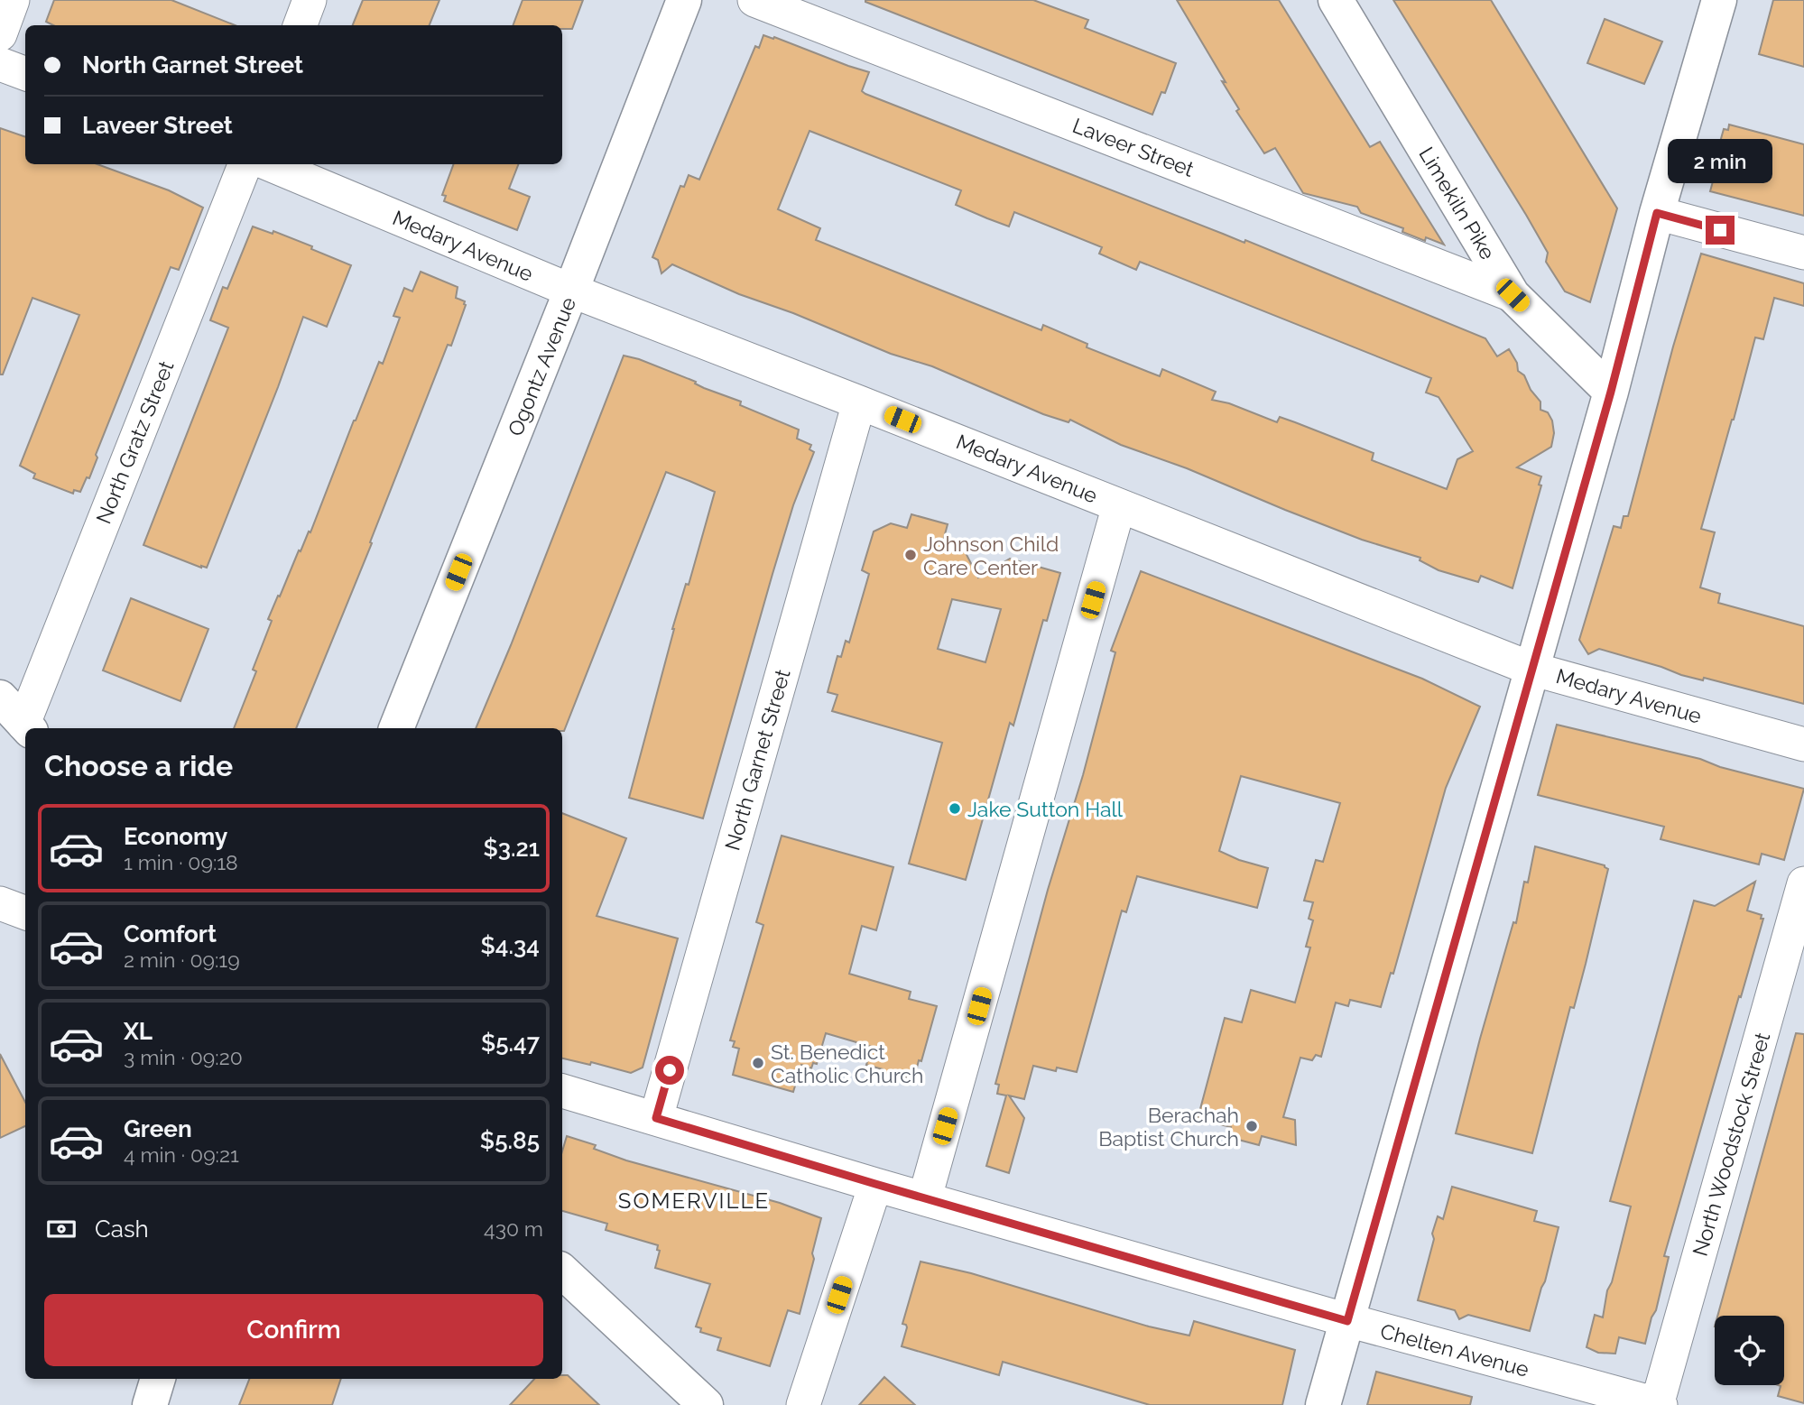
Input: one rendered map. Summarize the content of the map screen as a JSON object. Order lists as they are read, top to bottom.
{
  "streets": {
    "street": [
      "Laveer Street",
      "Limekiln Pike",
      "Medary Avenue",
      "Ogontz Avenue",
      "North Gratz Street",
      "North Garnet Street",
      "North Woodstock Street",
      "Chelten Avenue"
    ]
  },
  "crossings": [
    ["Laveer Street", "Limekiln Pike"],
    ["Medary Avenue", "Ogontz Avenue"],
    ["Medary Avenue", "North Garnet Street"],
    ["North Garnet Street", "Chelten Avenue"],
    ["North Woodstock Street", "Chelten Avenue"]
  ],
  "districts": ["SOMERVILLE"],
  "places": [
    "Johnson Child Care Center",
    "Jake Sutton Hall",
    "St. Benedict Catholic Church",
    "Berachah Baptist Church"
  ],
  "page": {
    "banner": ["North Garnet Street", "Laveer Street"],
    "bubble": "2 min",
    "heading": "Choose a ride",
    "list": [
      {
        "name": "Economy",
        "note": "1 min · 09:18",
        "value": "$3.21"
      },
      {
        "name": "Comfort",
        "note": "2 min · 09:19",
        "value": "$4.34"
      },
      {
        "name": "XL",
        "note": "3 min · 09:20",
        "value": "$5.47"
      },
      {
        "name": "Green",
        "note": "4 min · 09:21",
        "value": "$5.85"
      }
    ],
    "pay": ["Cash", "430 m"],
    "buttons": "Confirm"
  }
}
